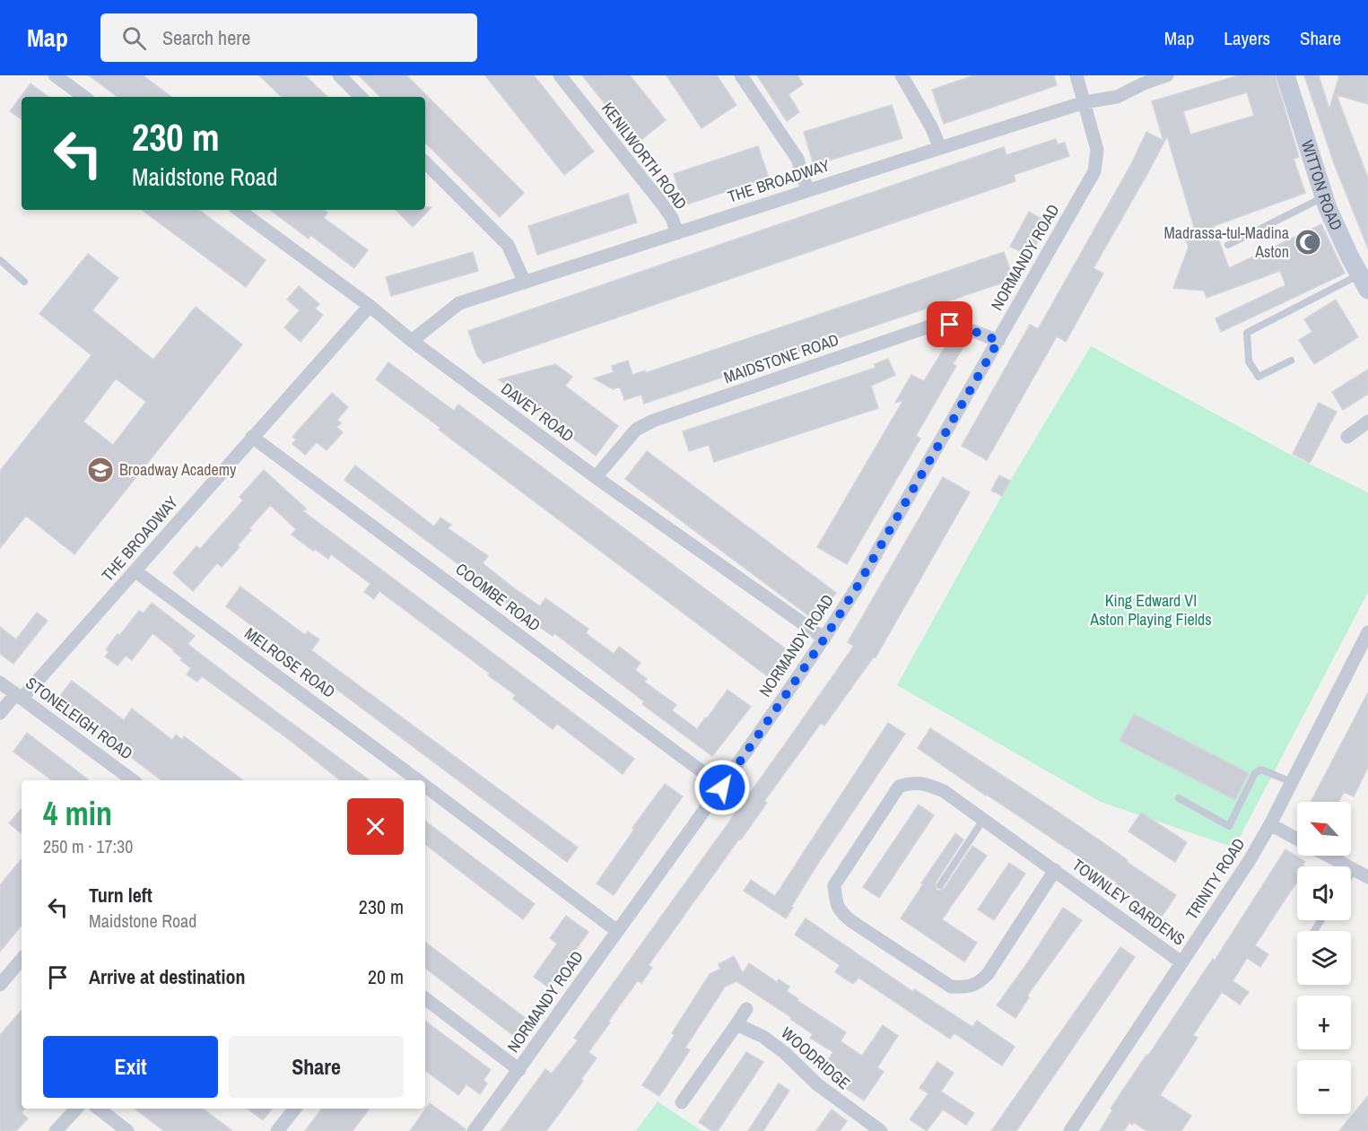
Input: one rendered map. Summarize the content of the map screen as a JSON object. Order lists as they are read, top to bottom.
{
  "streets": {
    "main road": ["WITTON ROAD"],
    "street": [
      "KENILWORTH ROAD",
      "THE BROADWAY",
      "NORMANDY ROAD",
      "MAIDSTONE ROAD",
      "DAVEY ROAD",
      "COOMBE ROAD",
      "MELROSE ROAD",
      "STONELEIGH ROAD",
      "TRINITY ROAD",
      "TOWNLEY GARDENS",
      "WOODRIDGE"
    ]
  },
  "crossings": [
    ["KENILWORTH ROAD", "THE BROADWAY"],
    ["THE BROADWAY", "NORMANDY ROAD"],
    ["THE BROADWAY", "DAVEY ROAD"],
    ["THE BROADWAY", "COOMBE ROAD"],
    ["THE BROADWAY", "MELROSE ROAD"],
    ["THE BROADWAY", "STONELEIGH ROAD"],
    ["NORMANDY ROAD", "MAIDSTONE ROAD"],
    ["NORMANDY ROAD", "DAVEY ROAD"],
    ["NORMANDY ROAD", "COOMBE ROAD"],
    ["NORMANDY ROAD", "MELROSE ROAD"],
    ["MAIDSTONE ROAD", "DAVEY ROAD"],
    ["TRINITY ROAD", "TOWNLEY GARDENS"]
  ],
  "parks": ["King Edward VI Aston Playing Fields"],
  "places": {
    "mosque": ["Madrassa-tul-Madina Aston"],
    "school or university": ["Broadway Academy"]
  },
  "north": "top left",
  "page": {
    "header": "Map",
    "search": "Search here",
    "nav": ["Map", "Layers", "Share"],
    "turn": ["230 m", "Maidstone Road"],
    "heading": ["4 min", "250 m · 17:30"],
    "map_buttons": ["+", "−"],
    "list": [
      {
        "name": "Turn left",
        "note": "Maidstone Road",
        "value": "230 m"
      },
      {
        "name": "Arrive at destination",
        "value": "20 m"
      }
    ],
    "buttons": ["Exit", "Share"]
  }
}
